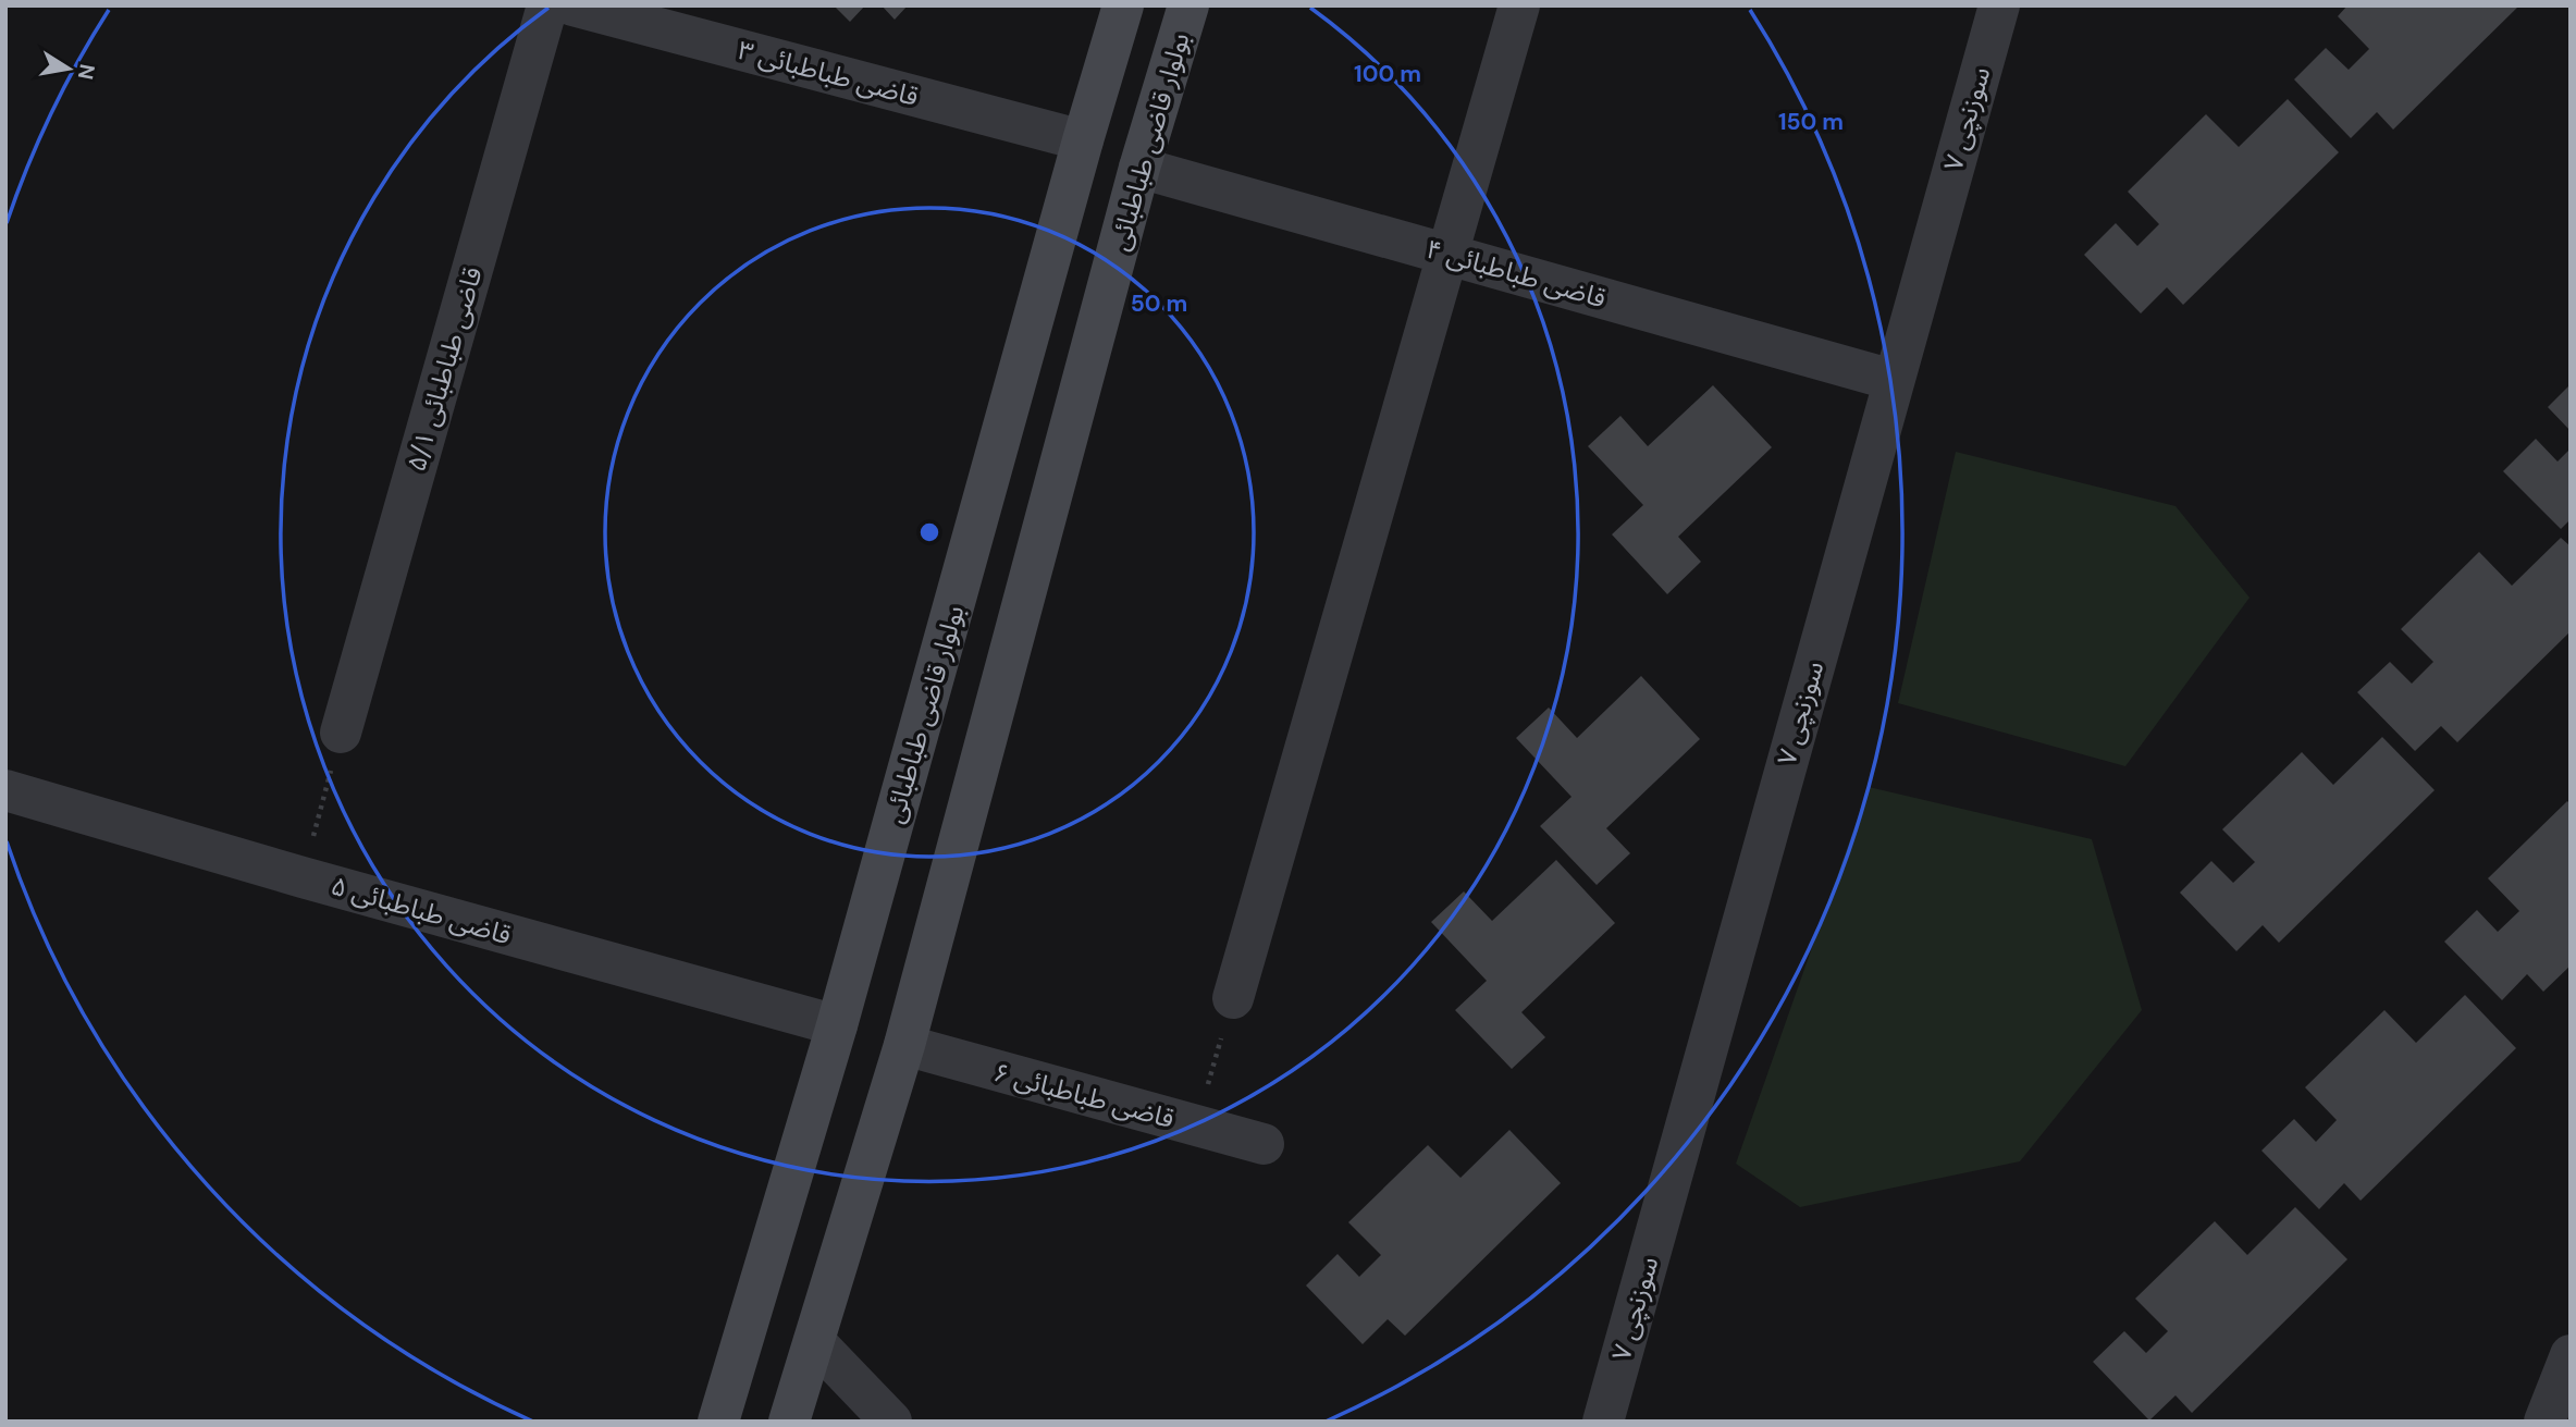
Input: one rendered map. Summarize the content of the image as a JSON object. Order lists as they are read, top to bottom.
{
  "streets": {
    "main road": ["بولوار قاضی طباطبائی"],
    "street": [
      "قاضی طباطبائی ۳",
      "سوزنچی ۷",
      "قاضی طباطبائی ۴",
      "قاضی طباطبائی ۵/۱",
      "قاضی طباطبائی ۵",
      "قاضی طباطبائی ۶"
    ]
  },
  "crossings": [
    ["قاضی طباطبائی ۳", "بولوار قاضی طباطبائی"],
    ["سوزنچی ۷", "قاضی طباطبائی ۴"],
    ["بولوار قاضی طباطبائی", "قاضی طباطبائی ۴"],
    ["بولوار قاضی طباطبائی", "قاضی طباطبائی ۵"],
    ["بولوار قاضی طباطبائی", "قاضی طباطبائی ۶"]
  ],
  "north": "right",
  "rings": ["100 m", "150 m", "50 m"]
}
